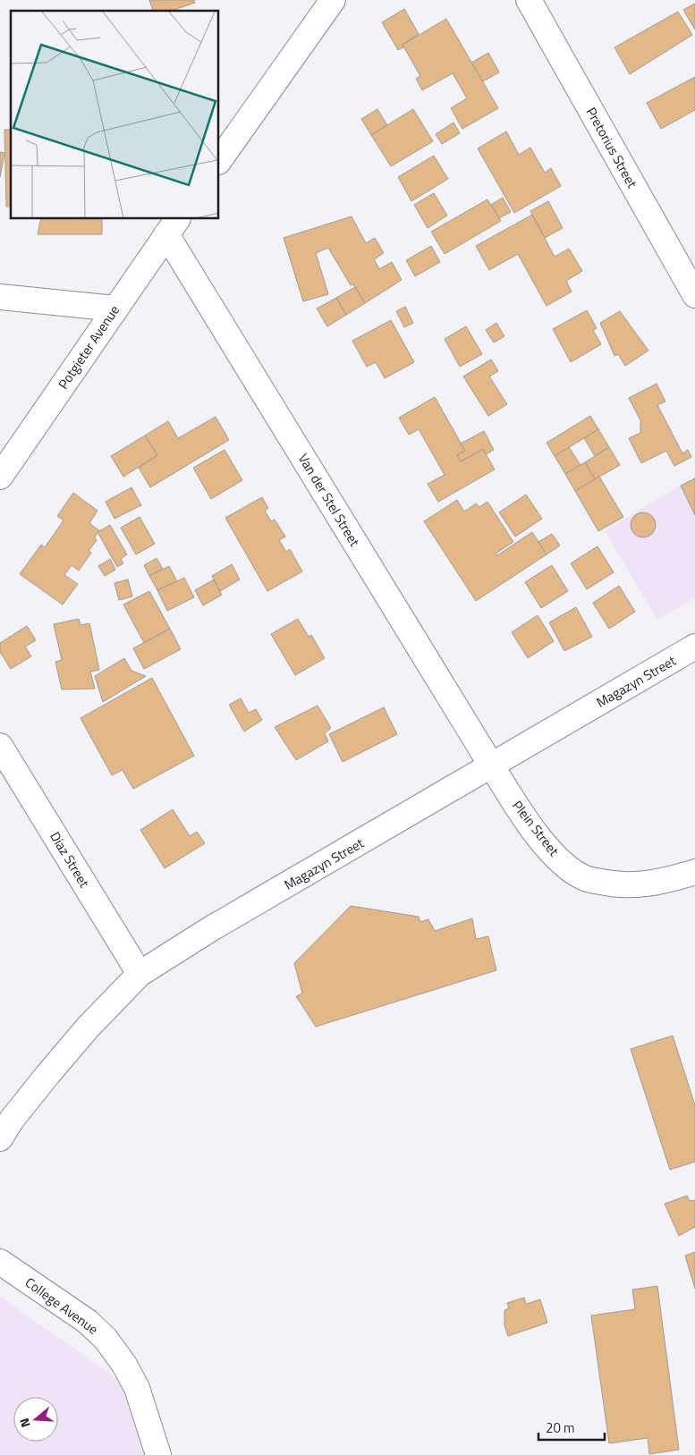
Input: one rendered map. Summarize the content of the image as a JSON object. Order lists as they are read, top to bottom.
{
  "streets": {
    "street": [
      "Pretorius Street",
      "Potgieter Avenue",
      "Van der Stel Street",
      "Magazyn Street",
      "Plein Street",
      "Diaz Street",
      "College Avenue"
    ]
  },
  "crossings": [
    ["Potgieter Avenue", "Van der Stel Street"],
    ["Van der Stel Street", "Magazyn Street"],
    ["Van der Stel Street", "Plein Street"],
    ["Magazyn Street", "Plein Street"],
    ["Magazyn Street", "Diaz Street"]
  ],
  "scale_bar": "20 m",
  "north": "left"
}
